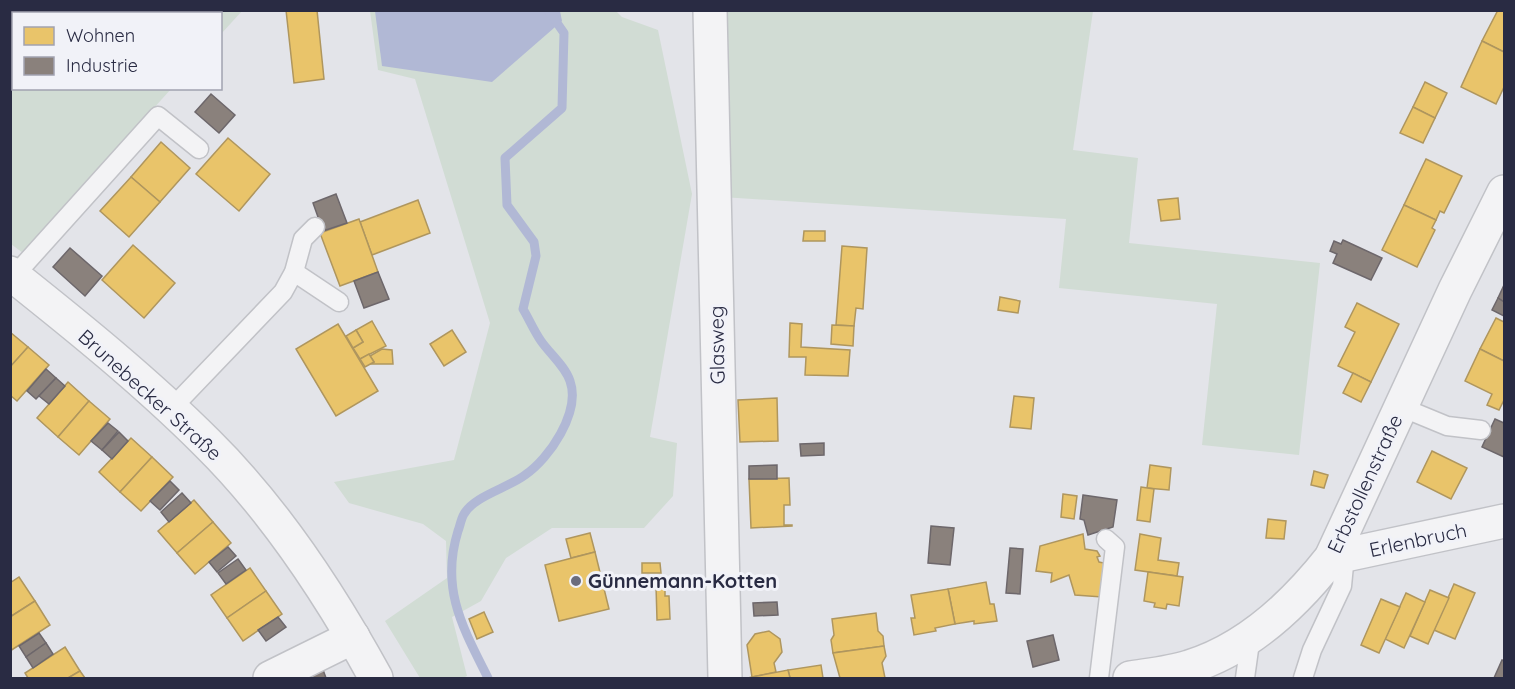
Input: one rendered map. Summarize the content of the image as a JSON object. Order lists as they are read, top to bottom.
{
  "streets": {
    "street": [
      "Glasweg",
      "Brunebecker Straße",
      "Erbstollenstraße",
      "Erlenbruch"
    ]
  },
  "crossings": [
    ["Erbstollenstraße", "Erlenbruch"]
  ],
  "places": ["Günnemann-Kotten"],
  "legend": ["Wohnen", "Industrie"]
}
